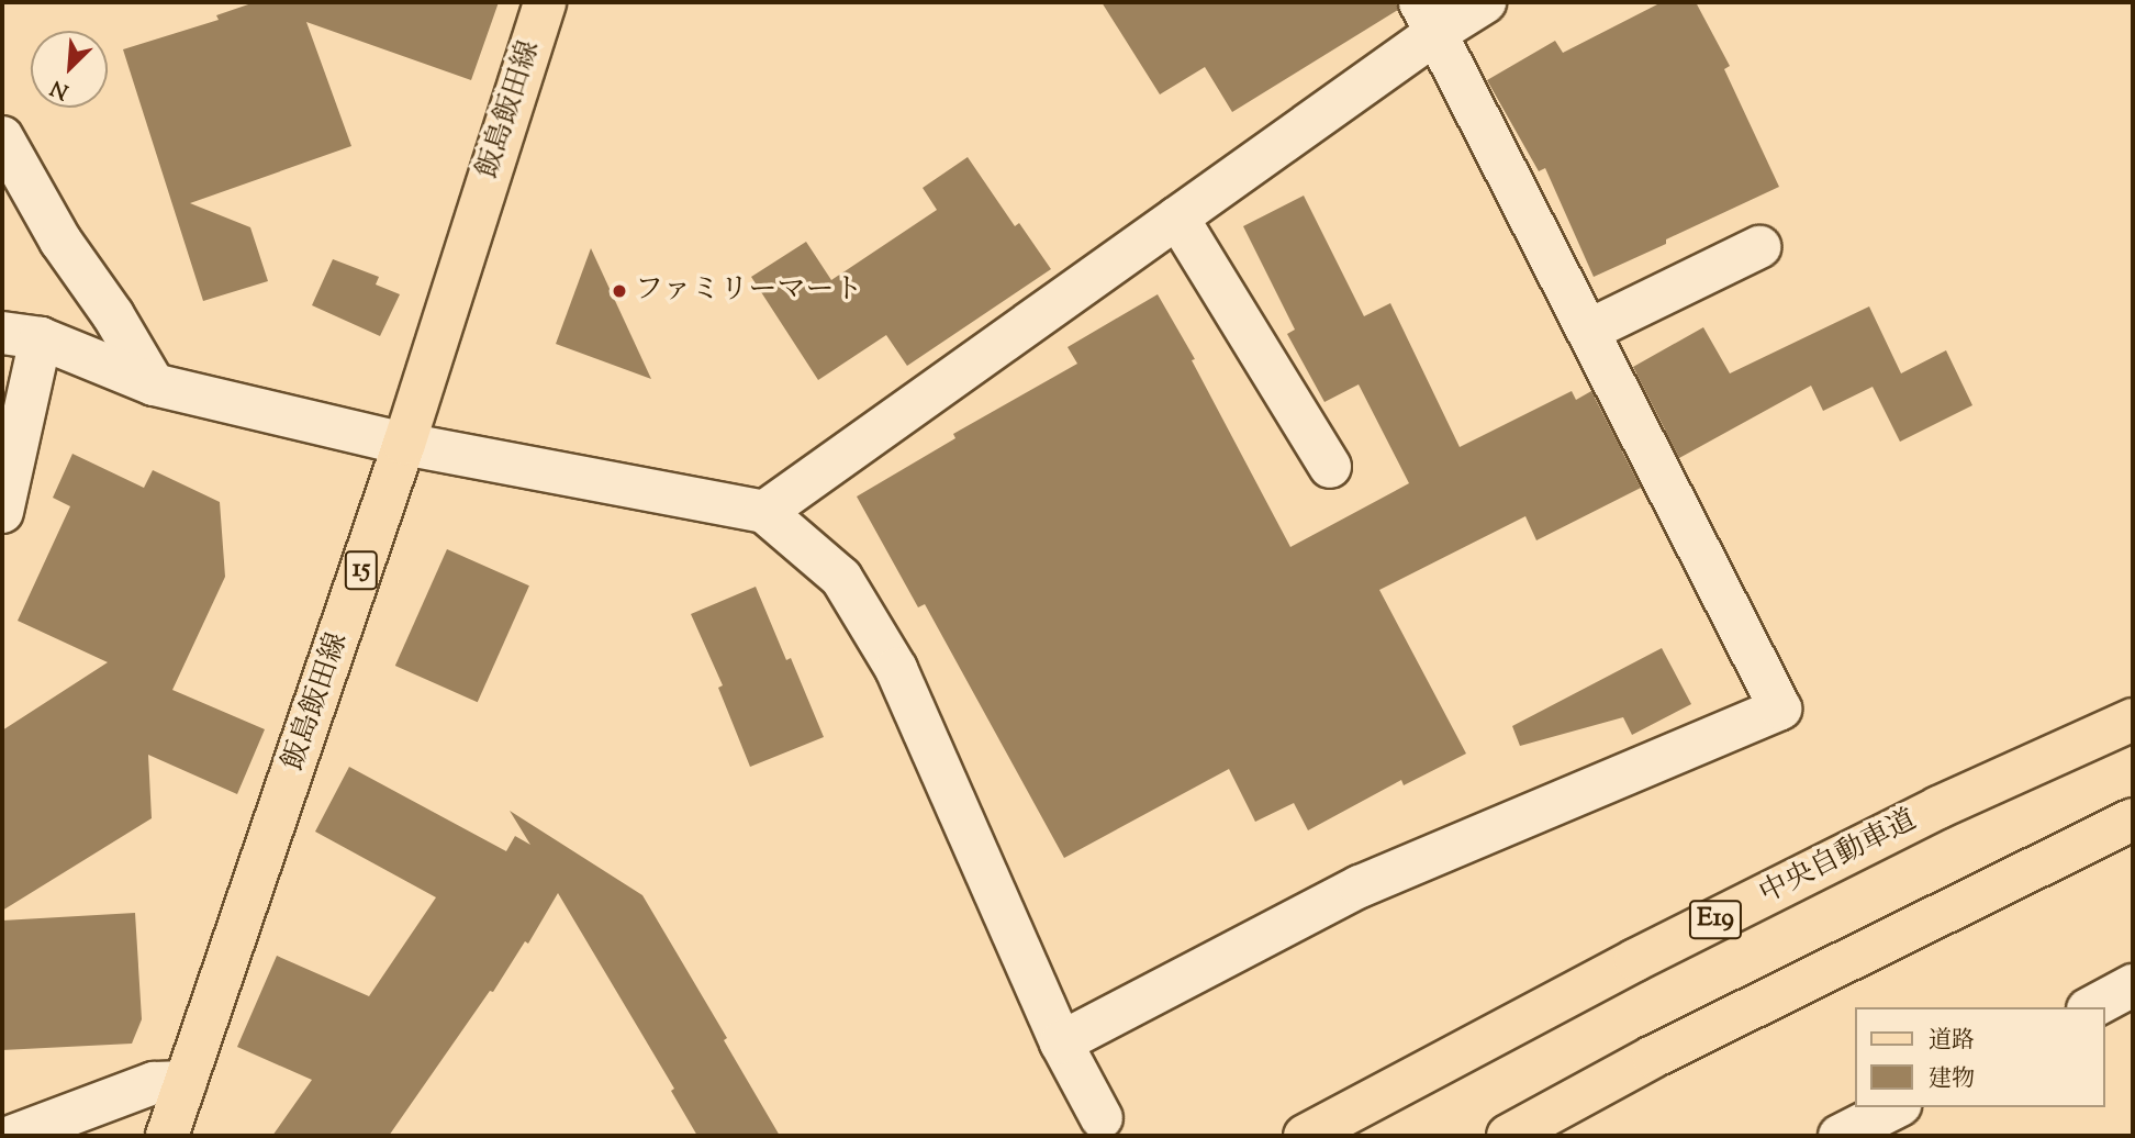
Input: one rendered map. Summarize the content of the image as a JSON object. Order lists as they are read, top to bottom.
{
  "streets": {
    "main road": [
      "飯島飯田線",
      "15",
      "中央自動車道",
      "E19"
    ]
  },
  "places": ["ファミリーマート"],
  "legend": ["道路", "建物"],
  "north": "bottom left"
}
